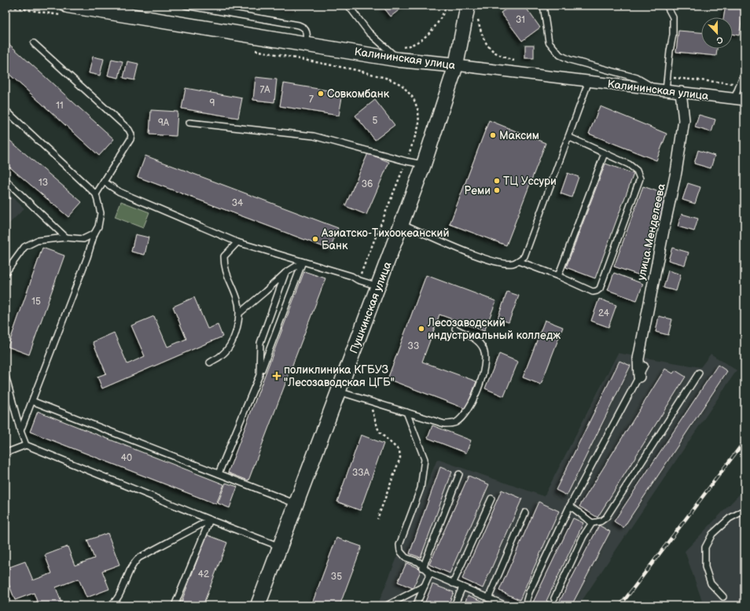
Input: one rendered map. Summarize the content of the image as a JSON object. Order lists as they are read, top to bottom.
{
  "streets": {
    "main road": ["Калининская улица", "Пушкинская улица"],
    "street": ["улица Менделеева"]
  },
  "crossings": [
    ["Калининская улица", "улица Менделеева"],
    ["Калининская улица", "Пушкинская улица"]
  ],
  "places": {
    "other": [
      "Совкомбанк",
      "Максим",
      "ТЦ Уссури",
      "Реми",
      "Азиатско-Тихоокеанский Банк",
      "Лесозаводский индустриальный колледж"
    ],
    "health": ["поликлиника КГБУЗ \"Лесозаводская ЦГБ\""]
  },
  "house_numbers": [
    "31",
    "7А",
    "7",
    "9",
    "11",
    "5",
    "9А",
    "13",
    "36",
    "34",
    "15",
    "24",
    "33",
    "40",
    "33А",
    "42",
    "35"
  ],
  "north": "bottom"
}
